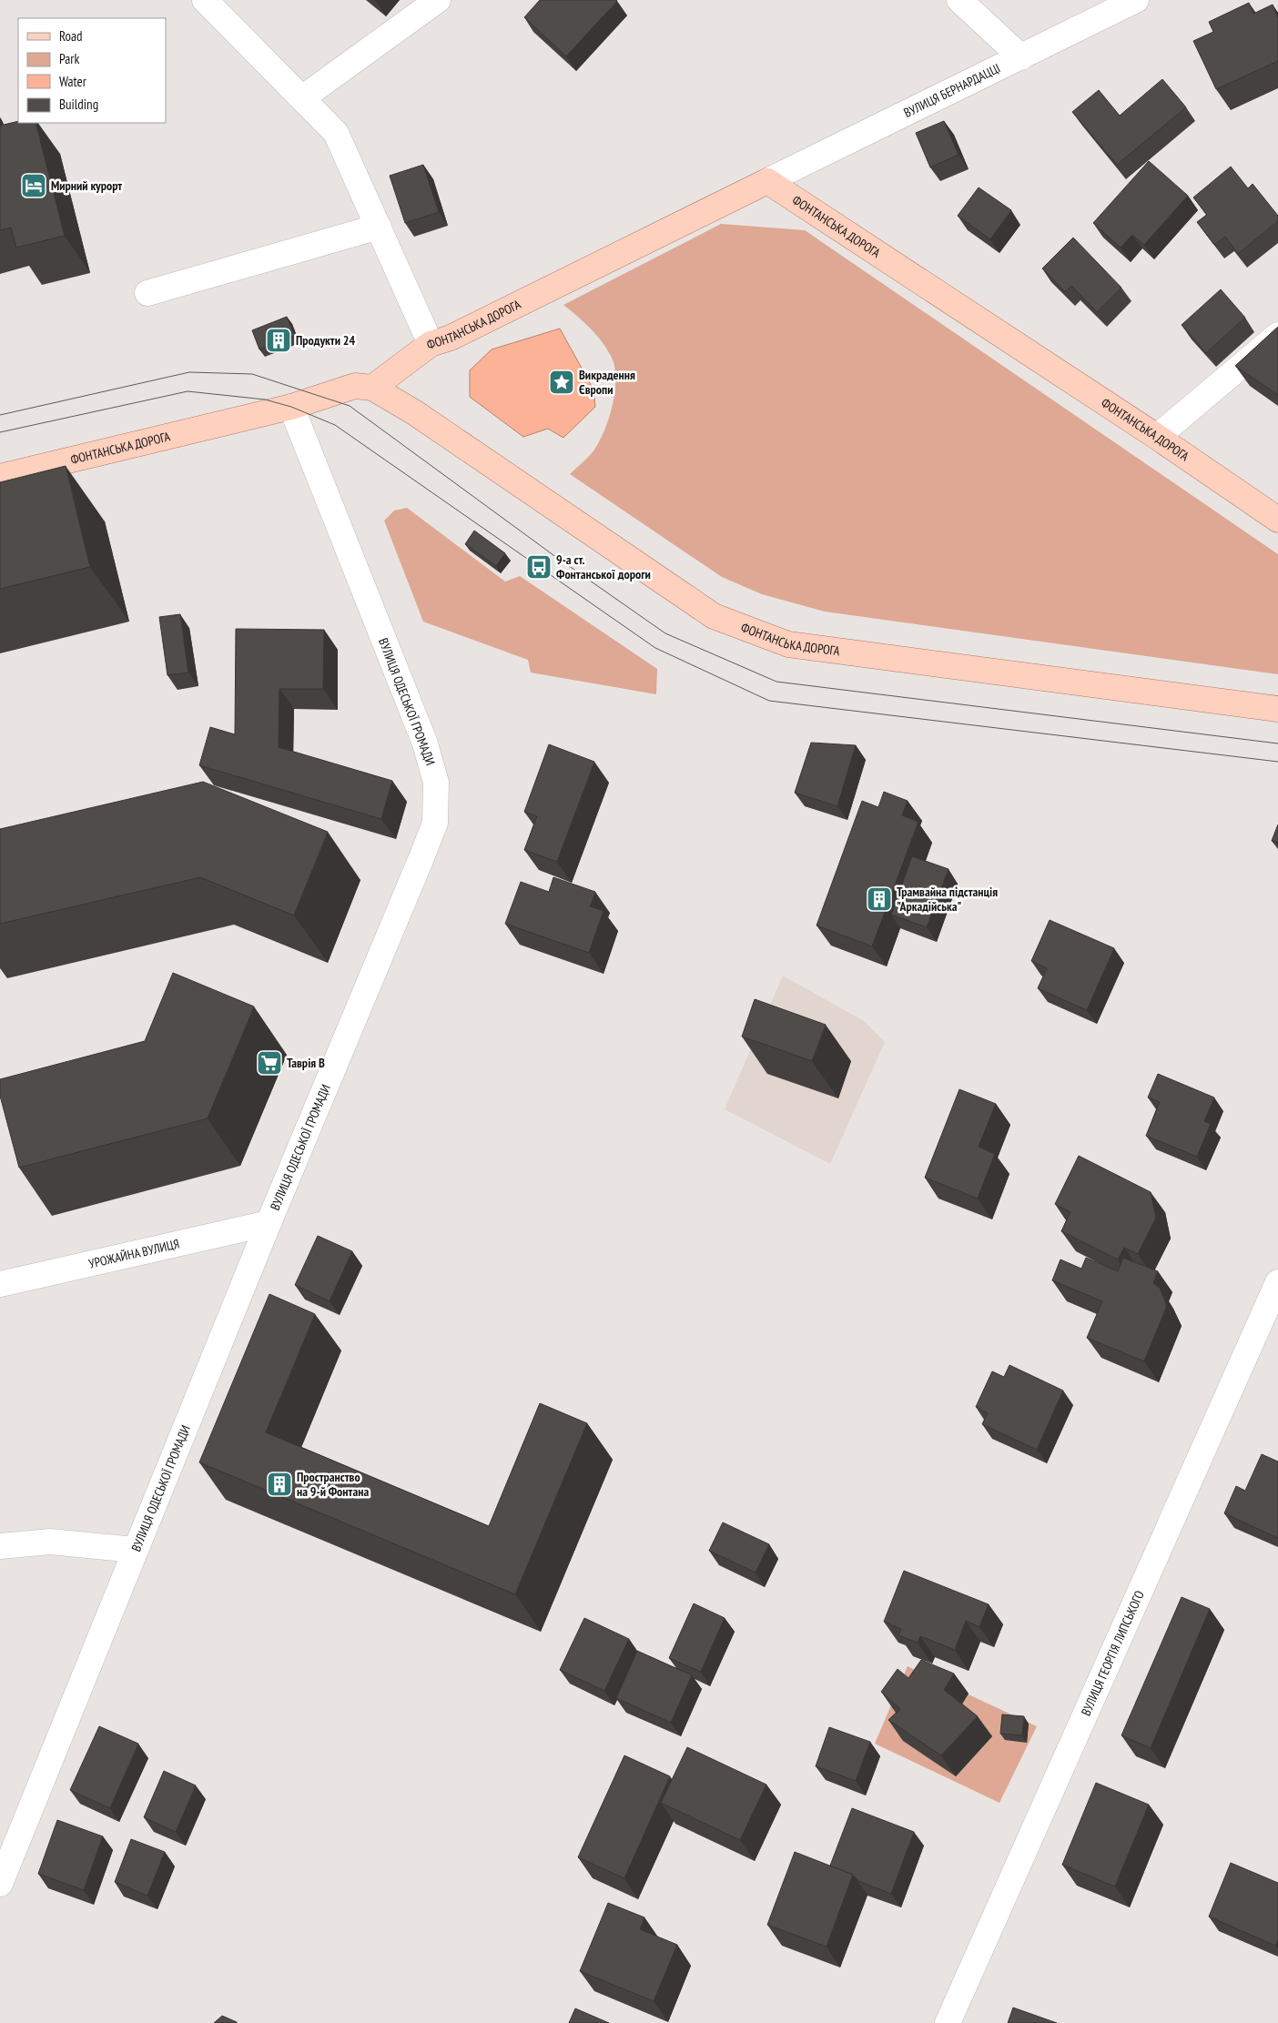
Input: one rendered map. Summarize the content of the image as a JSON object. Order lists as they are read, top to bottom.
{
  "streets": {
    "main road": ["ФОНТАНСЬКА ДОРОГА"],
    "street": [
      "ВУЛИЦЯ БЕРНАРДАЦЦІ",
      "ВУЛИЦЯ ОДЕСЬКОЇ ГРОМАДИ",
      "УРОЖАЙНА ВУЛИЦЯ",
      "ВУЛИЦЯ ГЕОРГІЯ ЛИПСЬКОГО"
    ]
  },
  "crossings": [
    ["ВУЛИЦЯ БЕРНАРДАЦЦІ", "ФОНТАНСЬКА ДОРОГА"],
    ["ФОНТАНСЬКА ДОРОГА", "ВУЛИЦЯ ОДЕСЬКОЇ ГРОМАДИ"],
    ["ВУЛИЦЯ ОДЕСЬКОЇ ГРОМАДИ", "УРОЖАЙНА ВУЛИЦЯ"]
  ],
  "places": {
    "hotel": ["Мирний курорт"],
    "building": ["Продукти 24", "Трамвайна підстанція \"Аркадійська\"", "Пространство на 9-й Фонтана"],
    "place": ["Викрадення Європи"],
    "bus stop": ["9-а ст. Фонтанської дороги"],
    "supermarket": ["Таврія В"]
  },
  "legend": [
    "Road",
    "Park",
    "Water",
    "Building"
  ]
}
